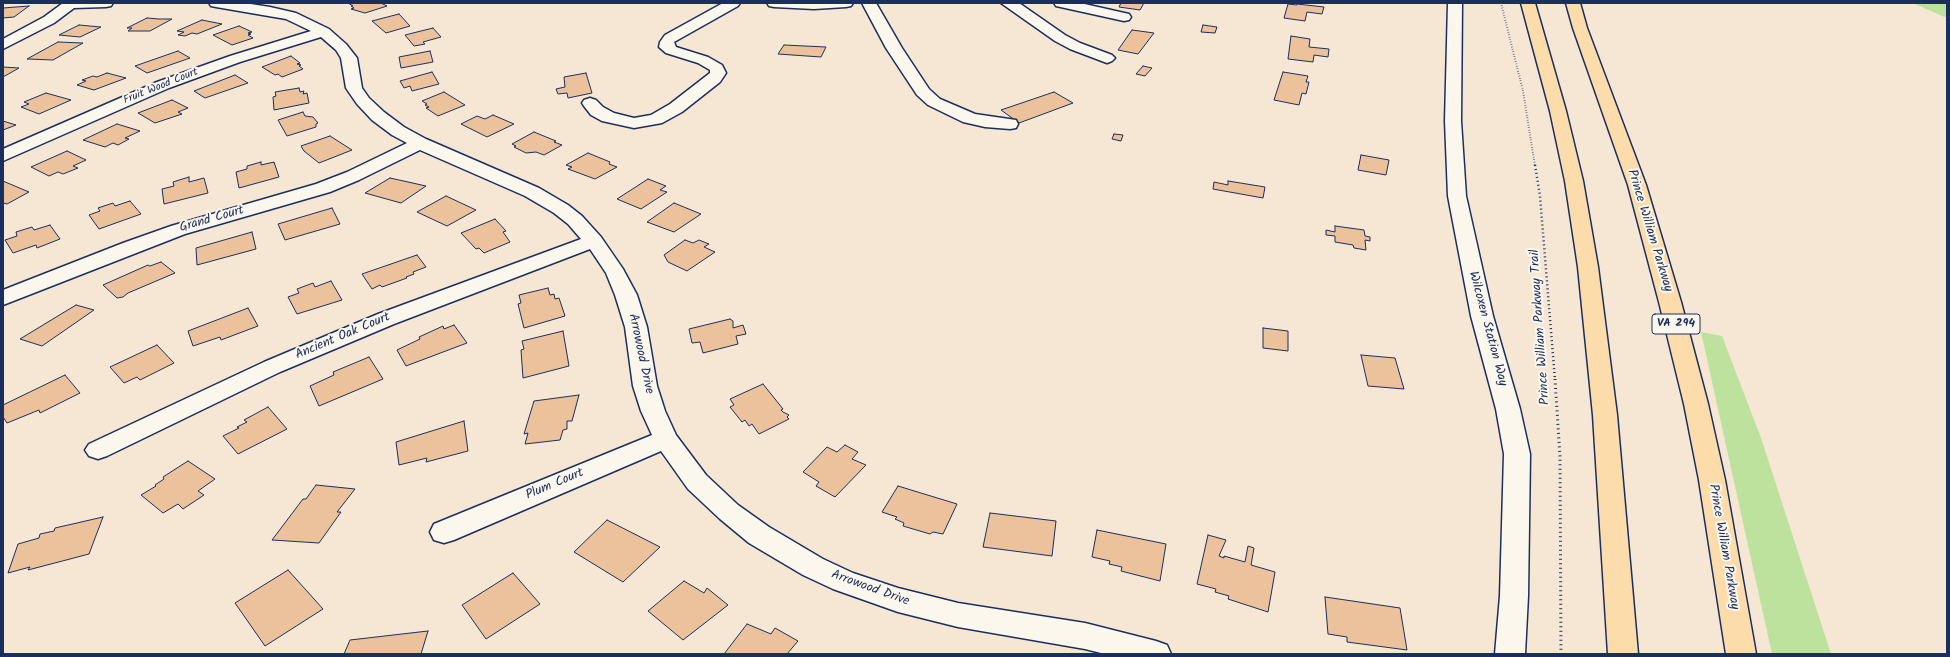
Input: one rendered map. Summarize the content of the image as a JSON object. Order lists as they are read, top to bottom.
{
  "streets": {
    "highway": ["Prince William Parkway", "VA 294"],
    "street": [
      "Fruit Wood Court",
      "Grand Court",
      "Wilcoxen Station Way",
      "Ancient Oak Court",
      "Arrowood Drive",
      "Plum Court"
    ],
    "path": ["Prince William Parkway Trail"]
  },
  "crossings": [
    ["Fruit Wood Court", "Arrowood Drive"],
    ["Grand Court", "Arrowood Drive"],
    ["Ancient Oak Court", "Arrowood Drive"],
    ["Arrowood Drive", "Plum Court"]
  ]
}
